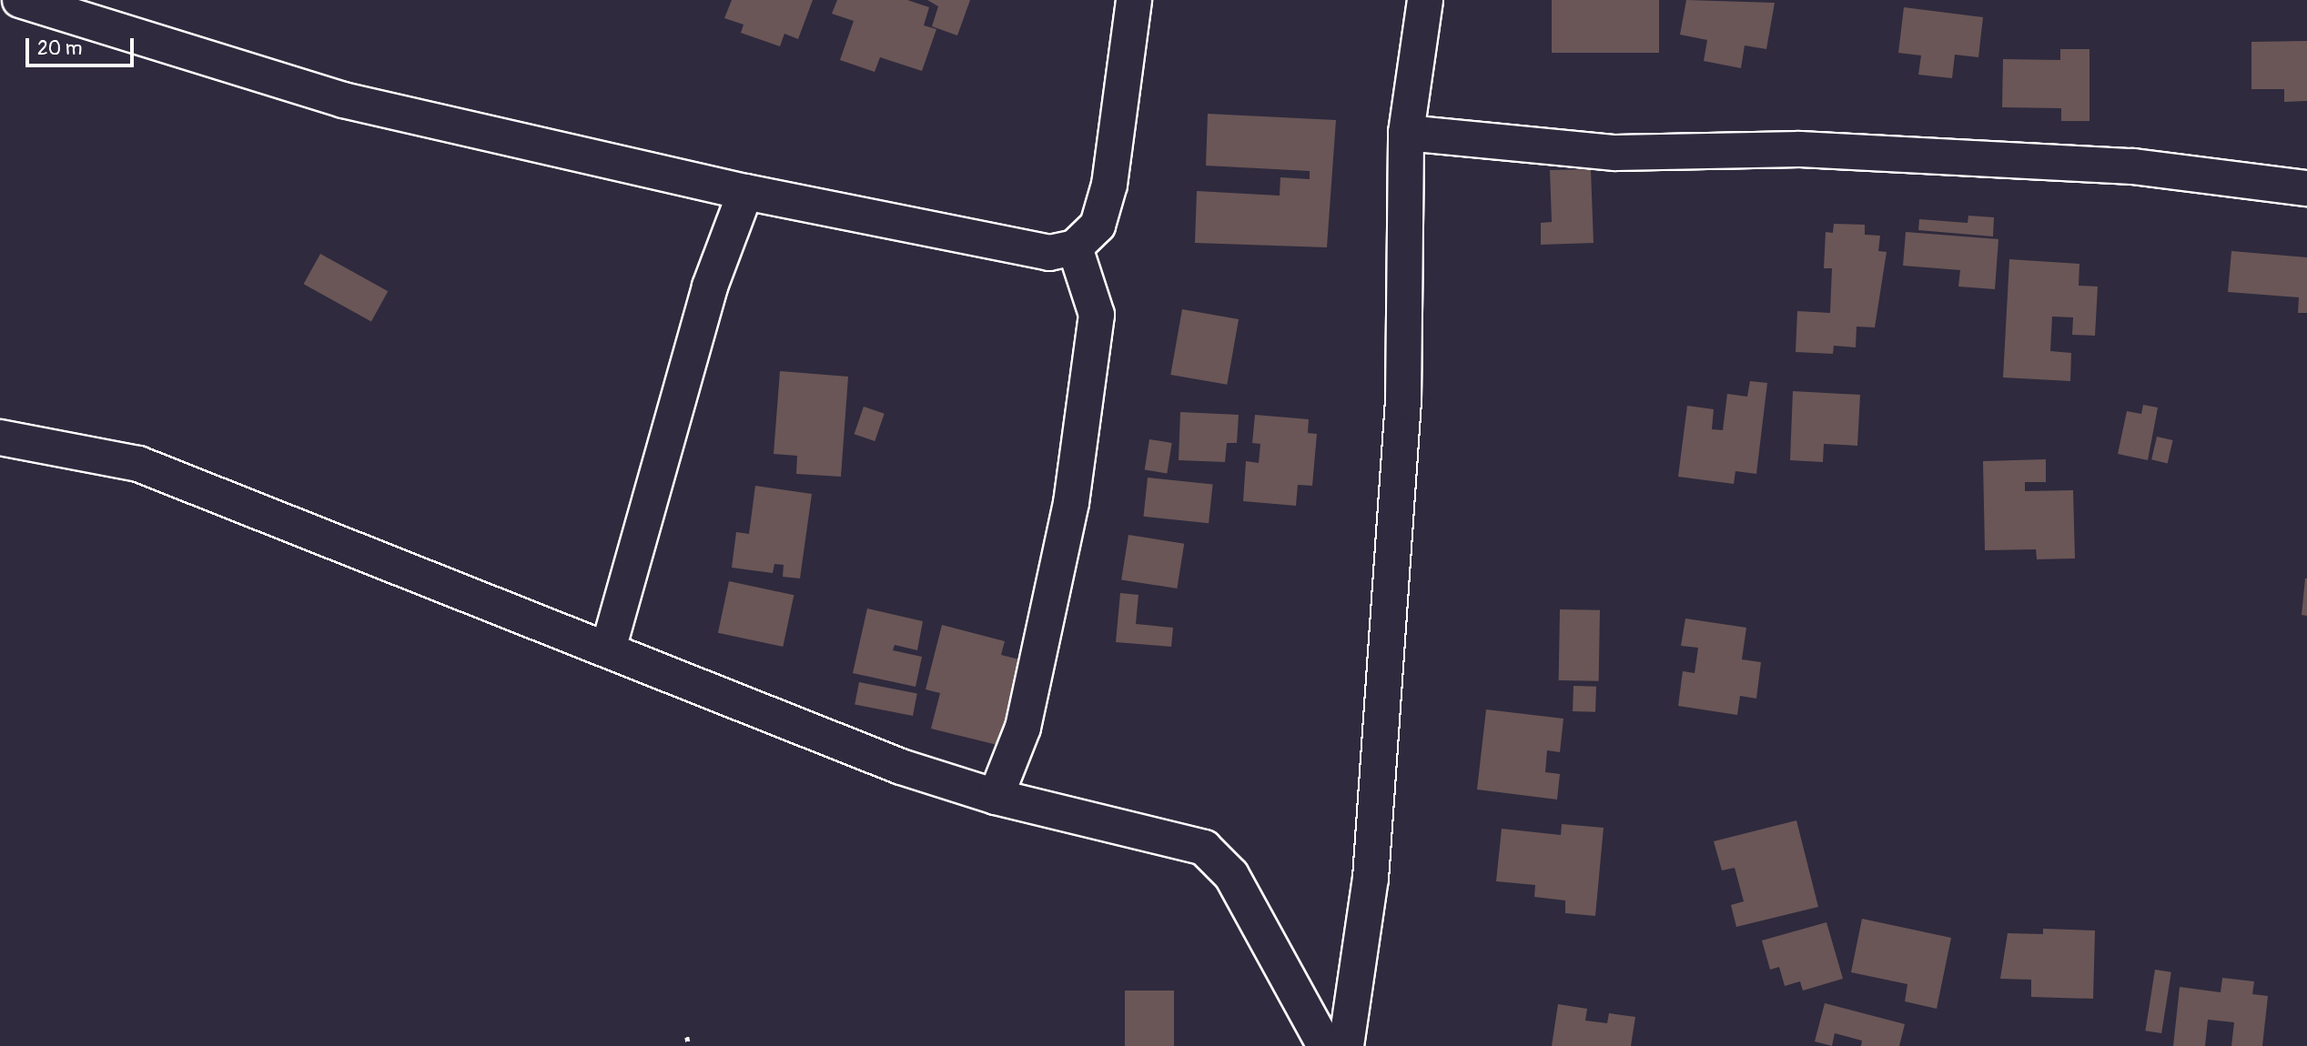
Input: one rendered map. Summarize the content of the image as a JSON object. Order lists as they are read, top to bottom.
{
  "scale_bar": "20 m"
}
